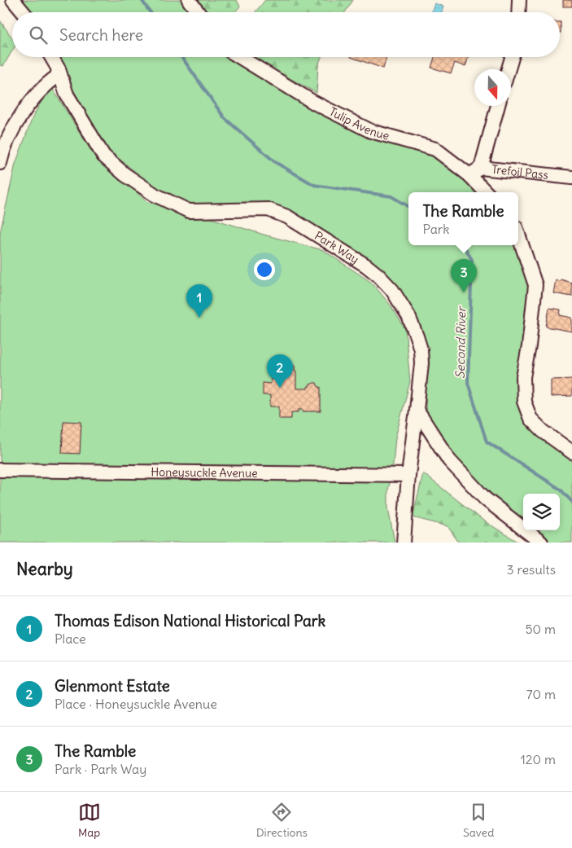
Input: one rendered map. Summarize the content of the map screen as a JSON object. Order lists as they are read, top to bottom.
{
  "streets": {
    "street": [
      "Tulip Avenue",
      "Trefoil Pass",
      "Park Way",
      "Honeysuckle Avenue"
    ]
  },
  "crossings": [
    ["Tulip Avenue", "Trefoil Pass"],
    ["Park Way", "Honeysuckle Avenue"]
  ],
  "water": ["Second River"],
  "north": "bottom",
  "page": {
    "search": "Search here",
    "popup": ["The Ramble", "Park"],
    "pins": ["3", "1", "2"],
    "heading": ["Nearby", "3 results"],
    "list": [
      {
        "mark": "1",
        "name": "Thomas Edison National Historical Park",
        "note": "Place",
        "value": "50 m"
      },
      {
        "mark": "2",
        "name": "Glenmont Estate",
        "note": "Place · Honeysuckle Avenue",
        "value": "70 m"
      },
      {
        "mark": "3",
        "name": "The Ramble",
        "note": "Park · Park Way",
        "value": "120 m"
      }
    ],
    "nav": ["Map", "Directions", "Saved"]
  }
}
